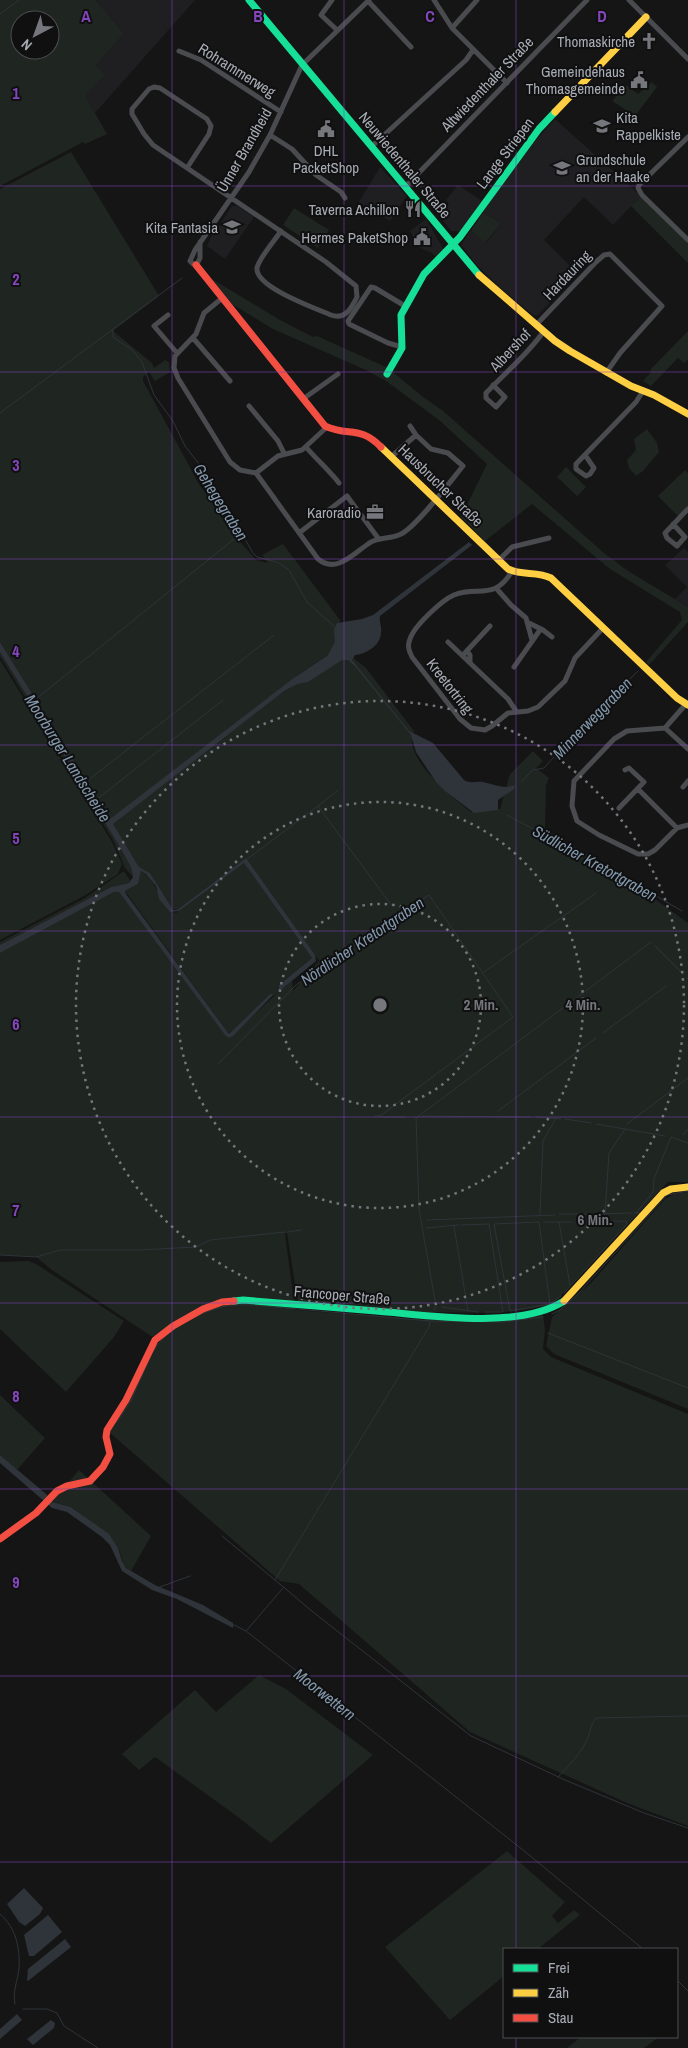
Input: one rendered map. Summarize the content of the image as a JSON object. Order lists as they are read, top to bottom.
{
  "streets": {
    "street": [
      "Rohrammerweg",
      "Altwiedenthaler Straße",
      "Ünner Brandheid",
      "Lange Striepen",
      "Neuwiedenthaler Straße",
      "Hardauring",
      "Albershof",
      "Hausbrucher Straße",
      "Kreetortring",
      "Francoper Straße"
    ]
  },
  "crossings": [
    ["Rohrammerweg", "Ünner Brandheid"],
    ["Altwiedenthaler Straße", "Neuwiedenthaler Straße"],
    ["Ünner Brandheid", "Neuwiedenthaler Straße"],
    ["Lange Striepen", "Neuwiedenthaler Straße"],
    ["Neuwiedenthaler Straße", "Hardauring"],
    ["Neuwiedenthaler Straße", "Albershof"]
  ],
  "water": [
    "Gehegegraben",
    "Minnerweggraben",
    "Moorburger Landscheide",
    "Südlicher Kretortgraben",
    "Nördlicher Kretortgraben",
    "Moorwettern"
  ],
  "places": {
    "church": ["Thomaskirche"],
    "public building": ["Gemeindehaus Thomasgemeinde", "DHL PacketShop", "Hermes PaketShop"],
    "school or university": ["Kita Rappelkiste", "Grundschule an der Haake", "Kita Fantasia"],
    "restaurant": ["Taverna Achillon"],
    "office": ["Karoradio"]
  },
  "legend": ["Frei", "Zäh", "Stau"],
  "north": "bottom left",
  "grid": {
    "columns": [
      "A",
      "B",
      "C",
      "D"
    ],
    "rows": [
      "1",
      "2",
      "3",
      "4",
      "5",
      "6",
      "7",
      "8",
      "9"
    ]
  },
  "rings": ["2 Min.", "4 Min.", "6 Min."]
}
